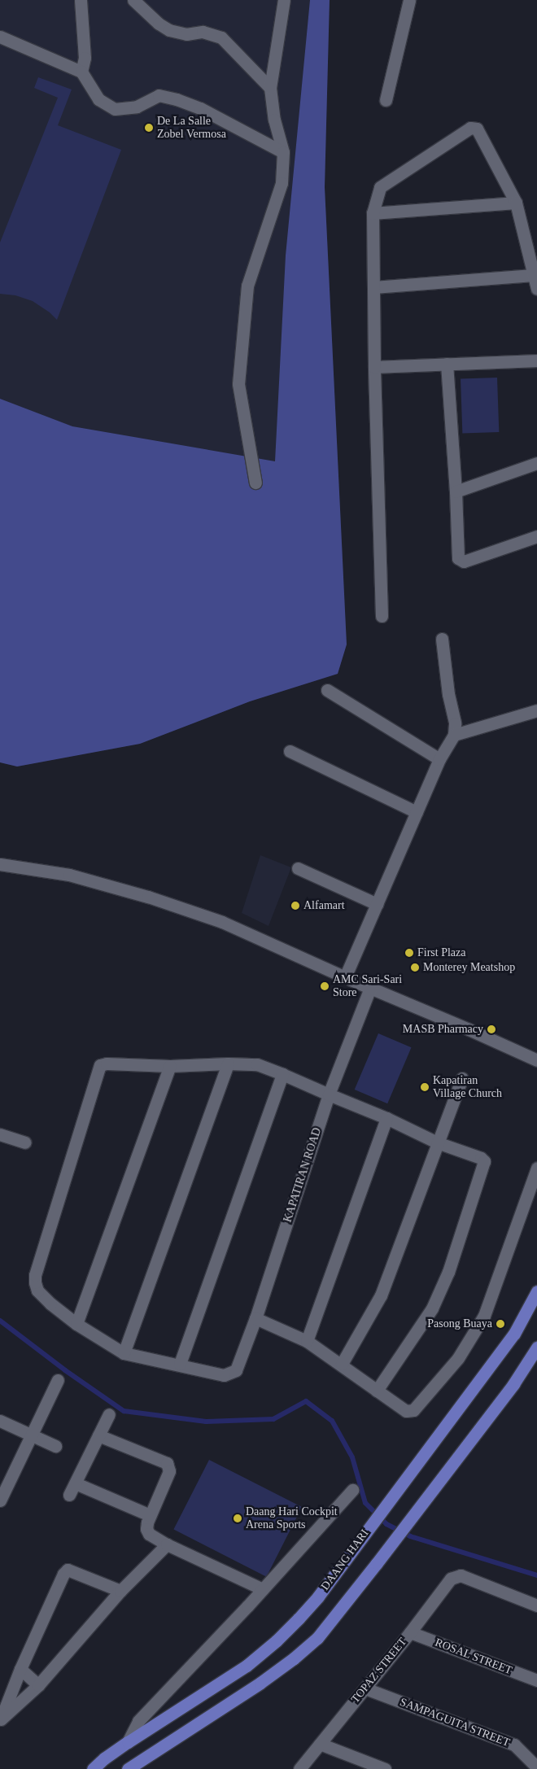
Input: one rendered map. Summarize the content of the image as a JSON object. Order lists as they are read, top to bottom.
{
  "streets": {
    "main road": ["DAANG HARI"],
    "street": [
      "KAPATIRAN ROAD",
      "ROSAL STREET",
      "TOPAZ STREET",
      "SAMPAGUITA STREET"
    ]
  },
  "crossings": [
    ["ROSAL STREET", "TOPAZ STREET"],
    ["TOPAZ STREET", "SAMPAGUITA STREET"]
  ],
  "places": [
    "De La Salle Zobel Vermosa",
    "Alfamart",
    "First Plaza",
    "Monterey Meatshop",
    "AMC Sari-Sari Store",
    "MASB Pharmacy",
    "Kapatiran Village Church",
    "Pasong Buaya",
    "Daang Hari Cockpit Arena Sports"
  ]
}
